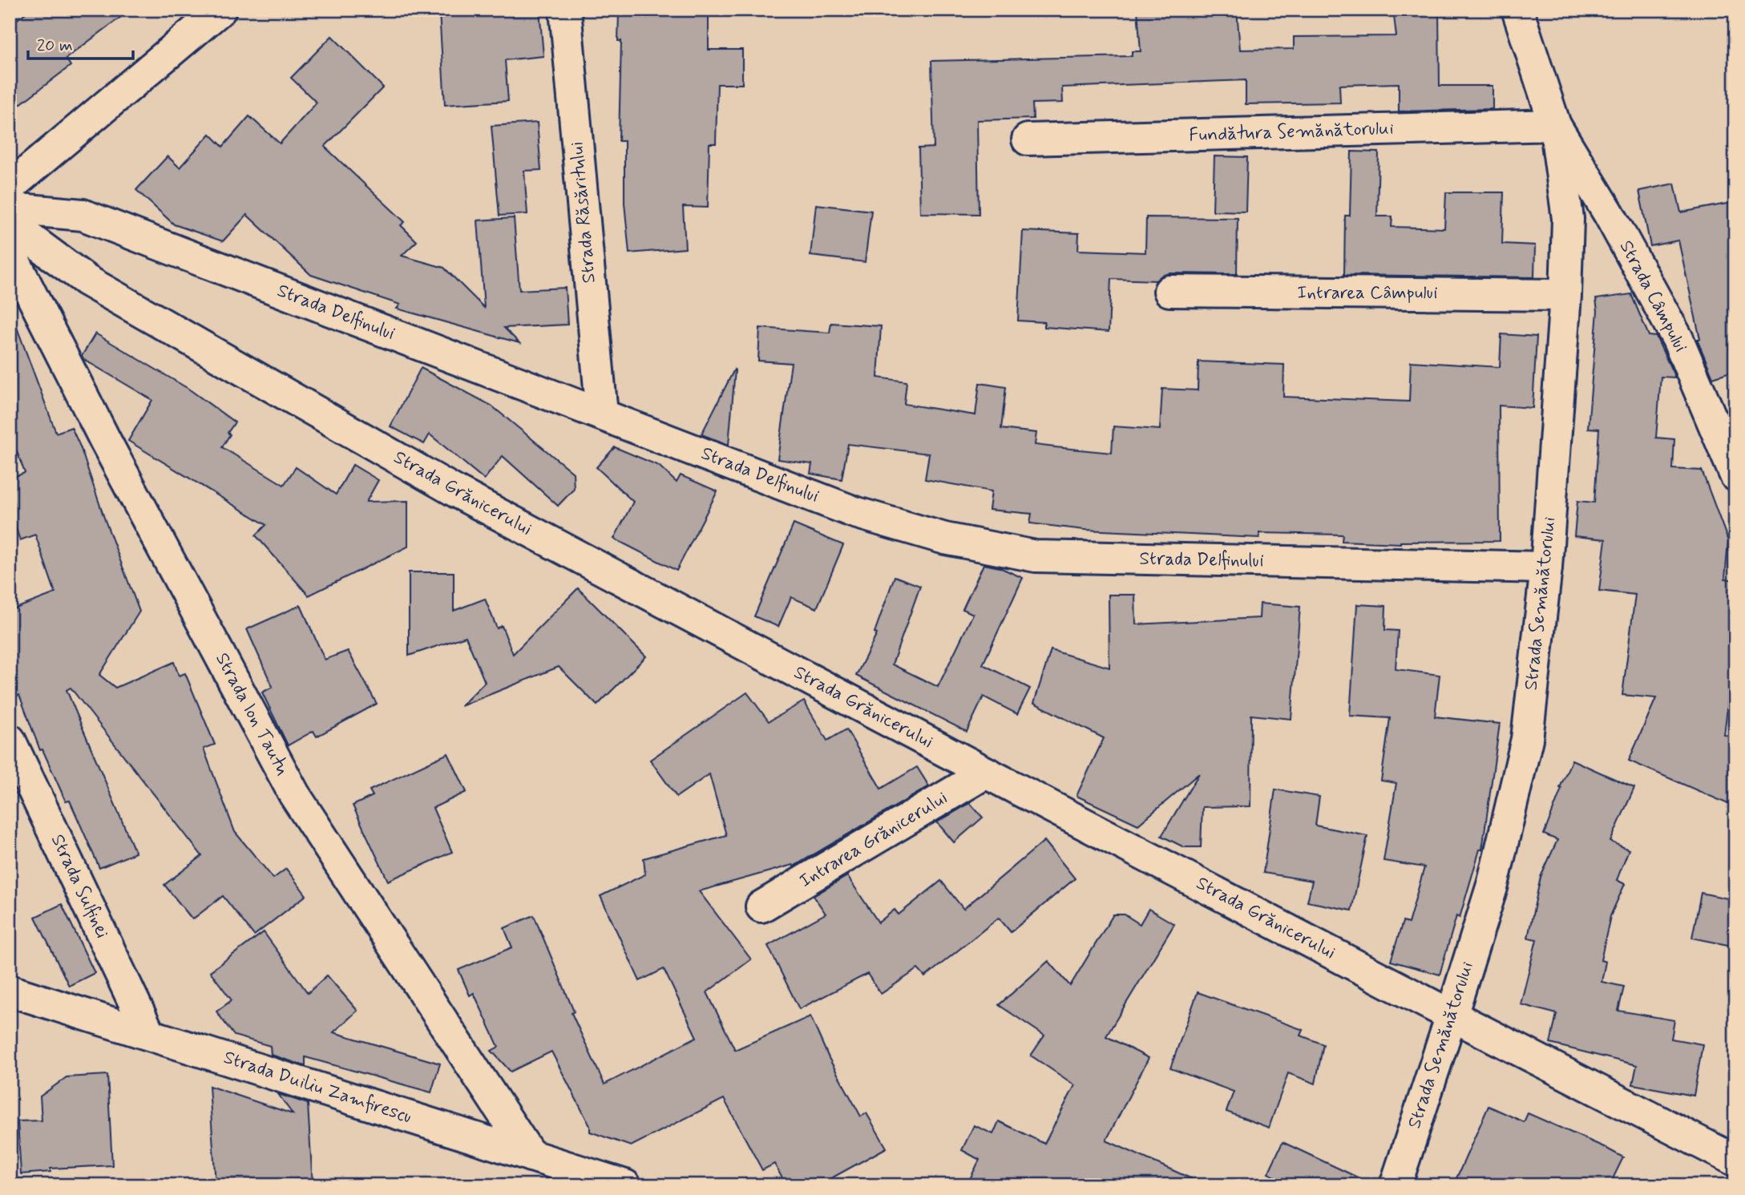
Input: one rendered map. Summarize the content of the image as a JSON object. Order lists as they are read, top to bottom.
{
  "streets": {
    "street": [
      "Fundătura Semănătorului",
      "Strada Răsăritului",
      "Intrarea Câmpului",
      "Strada Câmpului",
      "Strada Delfinului",
      "Strada Grănicerului",
      "Strada Semănătorului",
      "Strada Ion Tautu",
      "Intrarea Grănicerului",
      "Strada Sulfinei",
      "Strada Duiliu Zamfirescu"
    ]
  },
  "crossings": [
    ["Fundătura Semănătorului", "Strada Câmpului"],
    ["Fundătura Semănătorului", "Strada Semănătorului"],
    ["Strada Răsăritului", "Strada Delfinului"],
    ["Intrarea Câmpului", "Strada Semănătorului"],
    ["Strada Câmpului", "Strada Semănătorului"],
    ["Strada Delfinului", "Strada Semănătorului"],
    ["Strada Grănicerului", "Strada Semănătorului"],
    ["Strada Grănicerului", "Intrarea Grănicerului"],
    ["Strada Ion Tautu", "Strada Duiliu Zamfirescu"],
    ["Strada Sulfinei", "Strada Duiliu Zamfirescu"]
  ],
  "scale_bar": "20 m"
}
